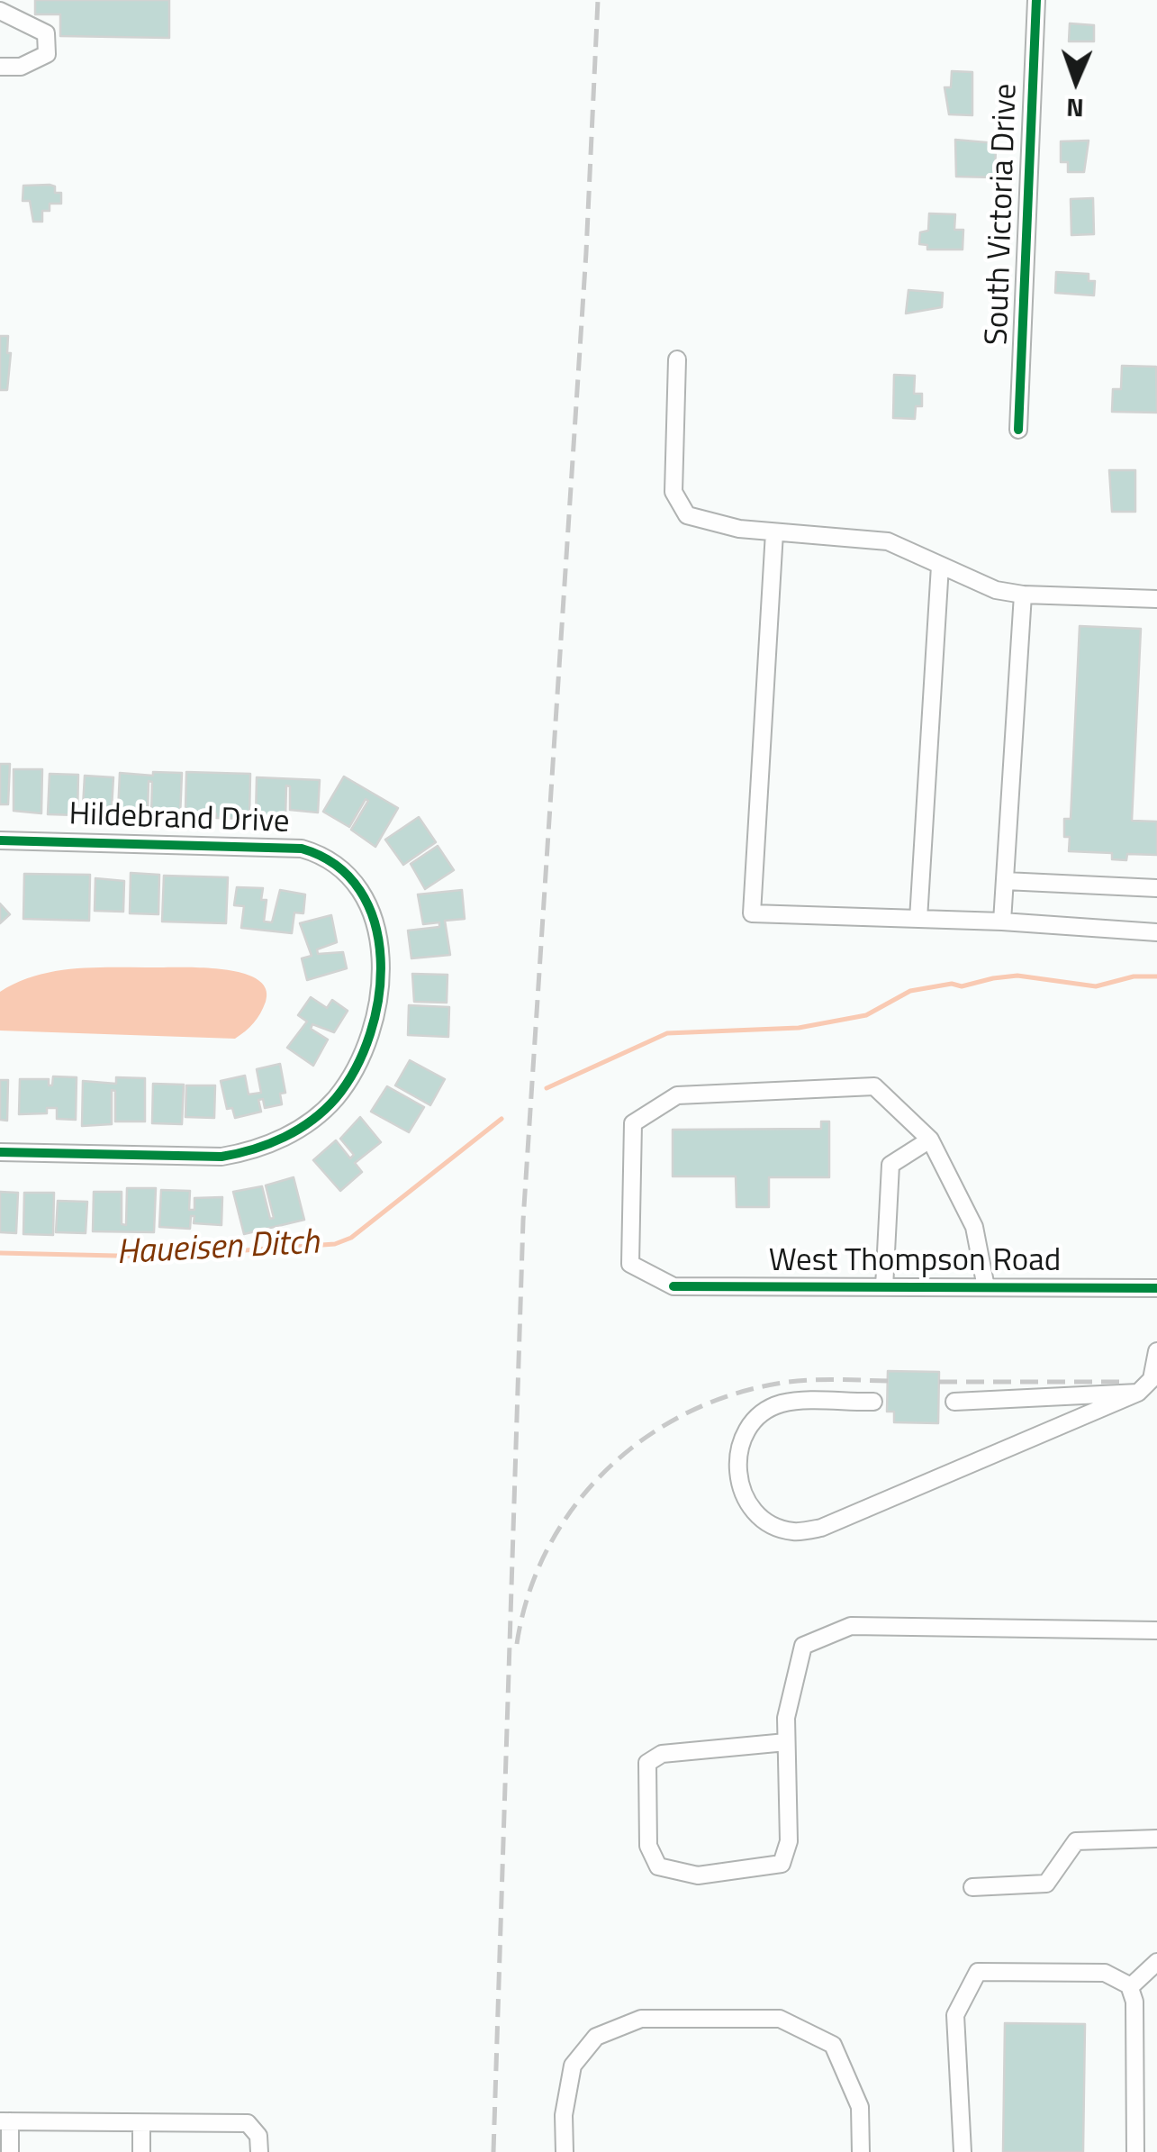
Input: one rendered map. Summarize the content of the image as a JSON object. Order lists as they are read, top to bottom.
{
  "streets": {
    "street": ["South Victoria Drive", "Hildebrand Drive", "West Thompson Road"]
  },
  "water": ["Haueisen Ditch"],
  "north": "bottom"
}
